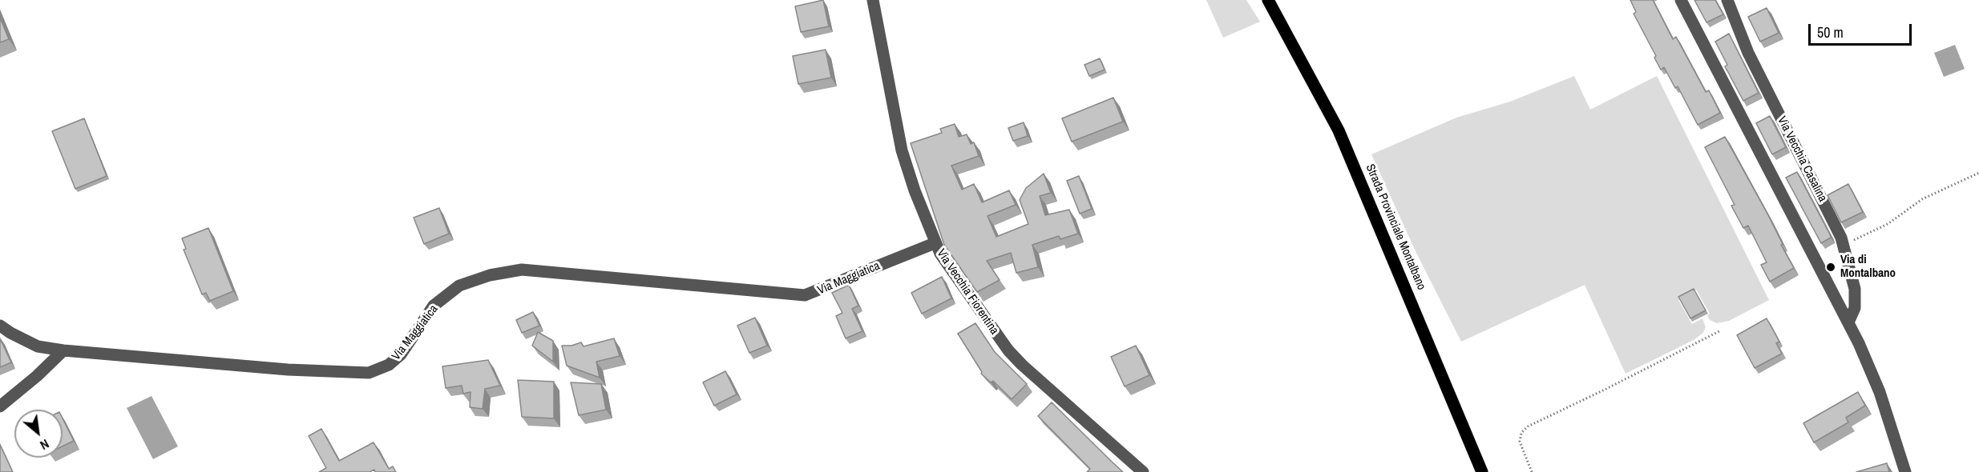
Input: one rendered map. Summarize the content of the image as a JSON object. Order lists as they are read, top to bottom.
{
  "streets": {
    "main road": ["Strada Provinciale Montalbano"],
    "street": ["Via Vecchia Casalina", "Via Maggiatica", "Via Vecchia Fiorentina"]
  },
  "crossings": [
    ["Via Maggiatica", "Via Vecchia Fiorentina"]
  ],
  "places": ["Via di Montalbano"],
  "scale_bar": "50 m",
  "north": "bottom right"
}
